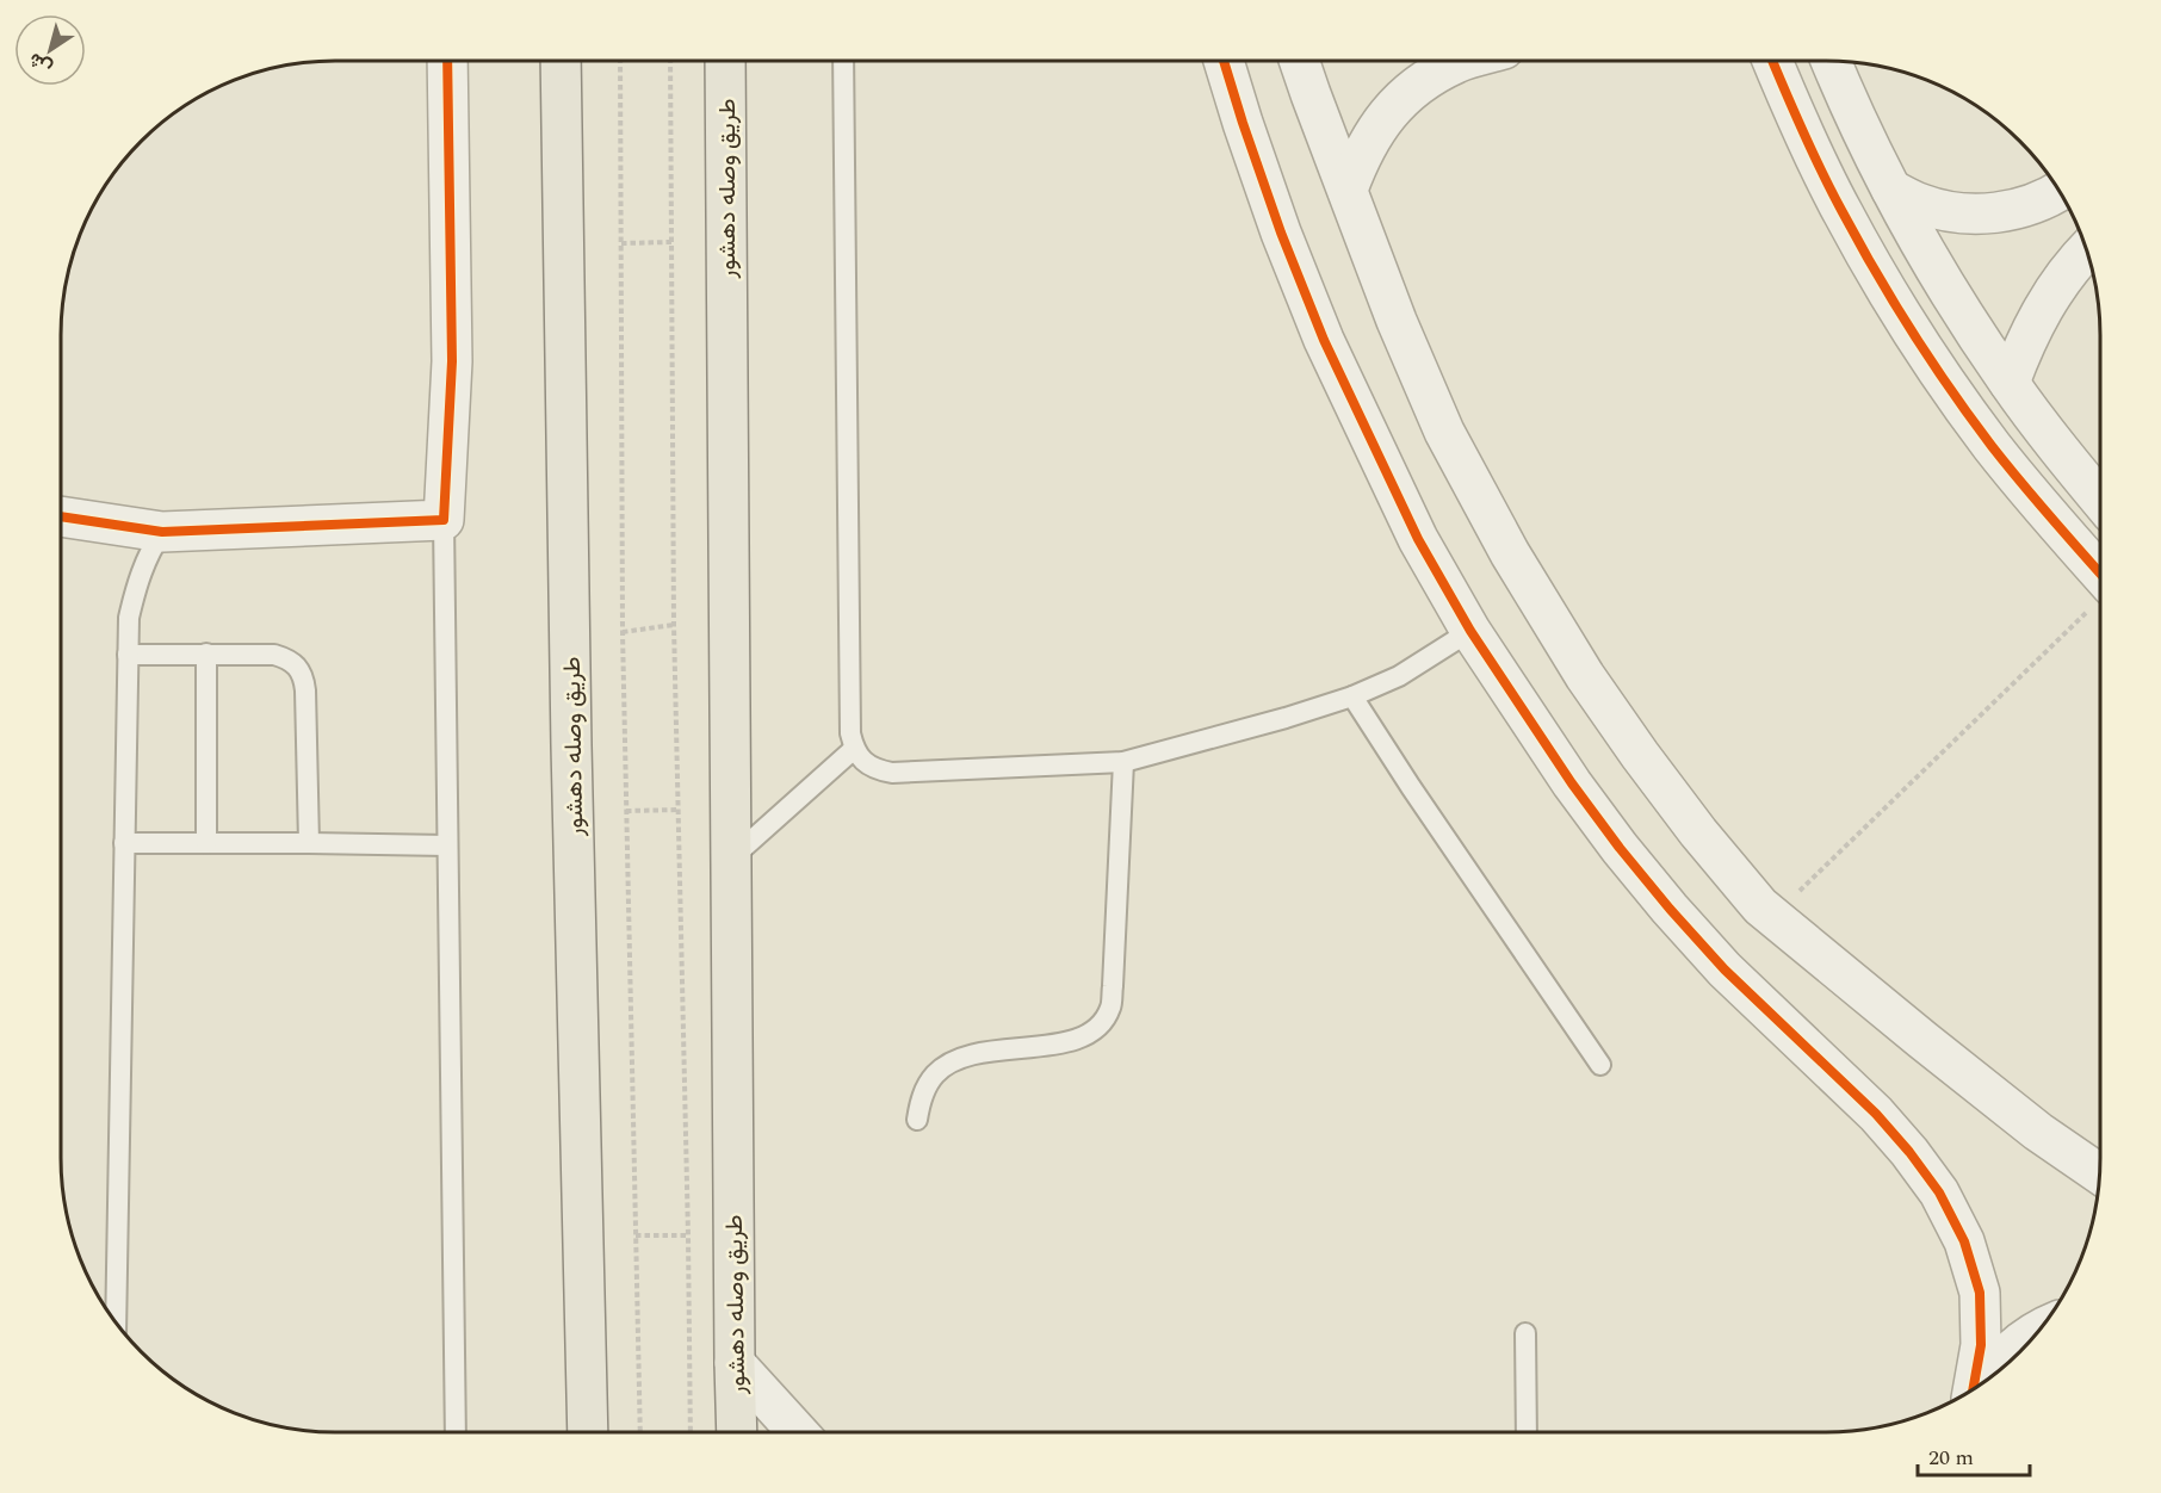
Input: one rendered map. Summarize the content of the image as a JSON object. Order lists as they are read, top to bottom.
{
  "streets": {
    "main road": ["طريق وصله دهشور"]
  },
  "scale_bar": "20 m",
  "north": "bottom left"
}
